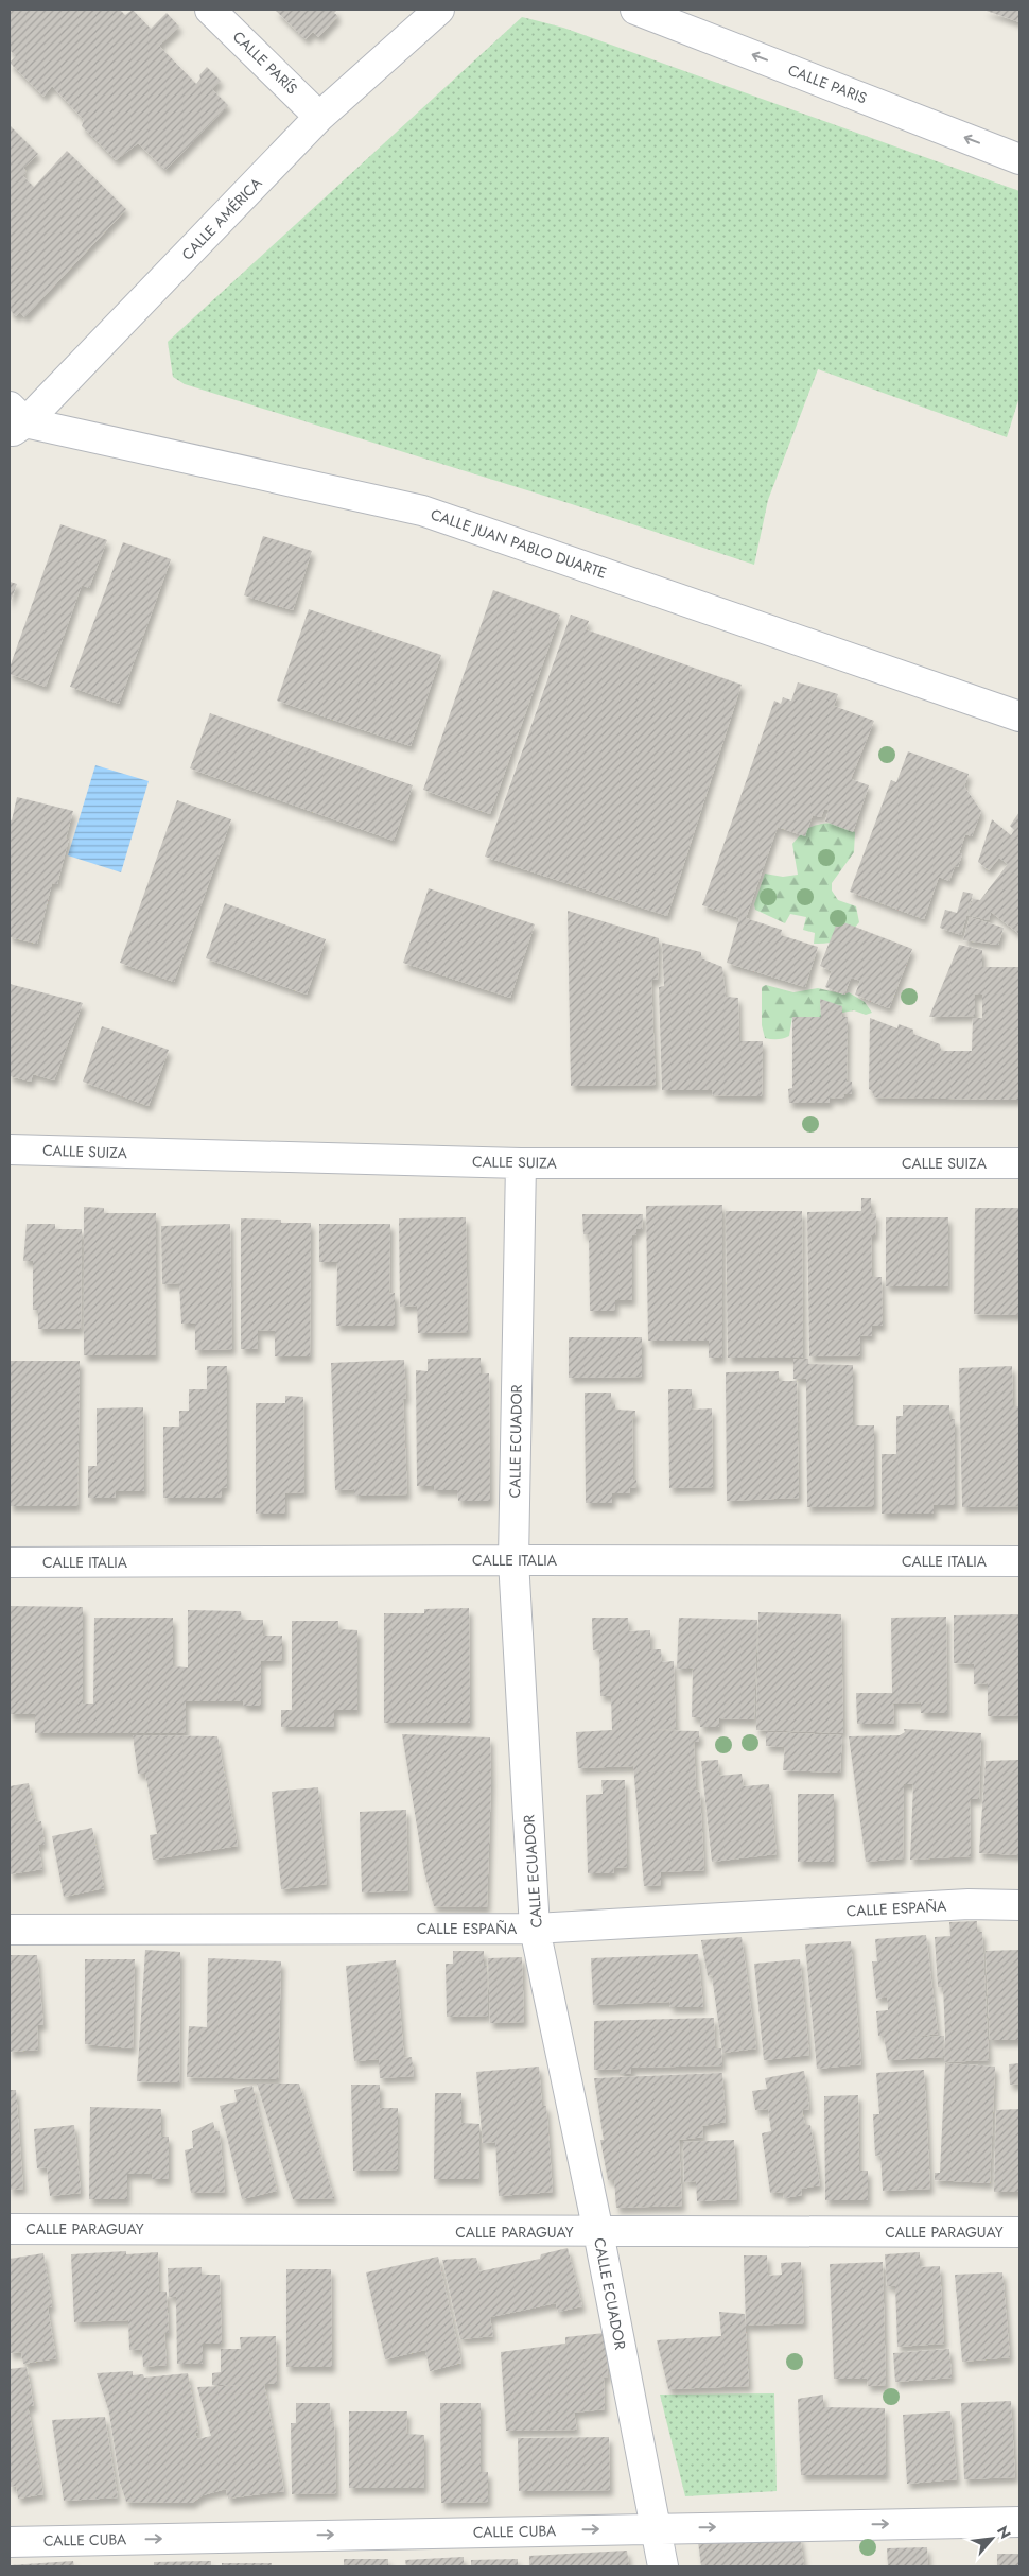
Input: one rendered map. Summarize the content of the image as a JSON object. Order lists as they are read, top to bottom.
{
  "streets": {
    "street": [
      "CALLE PARÍS",
      "CALLE PARIS",
      "CALLE AMÉRICA",
      "CALLE JUAN PABLO DUARTE",
      "CALLE SUIZA",
      "CALLE ECUADOR",
      "CALLE ITALIA",
      "CALLE ESPAÑA",
      "CALLE PARAGUAY",
      "CALLE CUBA"
    ]
  },
  "crossings": [
    ["CALLE PARÍS", "CALLE AMÉRICA"],
    ["CALLE AMÉRICA", "CALLE JUAN PABLO DUARTE"],
    ["CALLE SUIZA", "CALLE ECUADOR"],
    ["CALLE ECUADOR", "CALLE ITALIA"],
    ["CALLE ECUADOR", "CALLE ESPAÑA"],
    ["CALLE ECUADOR", "CALLE PARAGUAY"],
    ["CALLE ECUADOR", "CALLE CUBA"]
  ],
  "one_way": ["CALLE PARIS", "CALLE CUBA"],
  "north": "top right"
}
